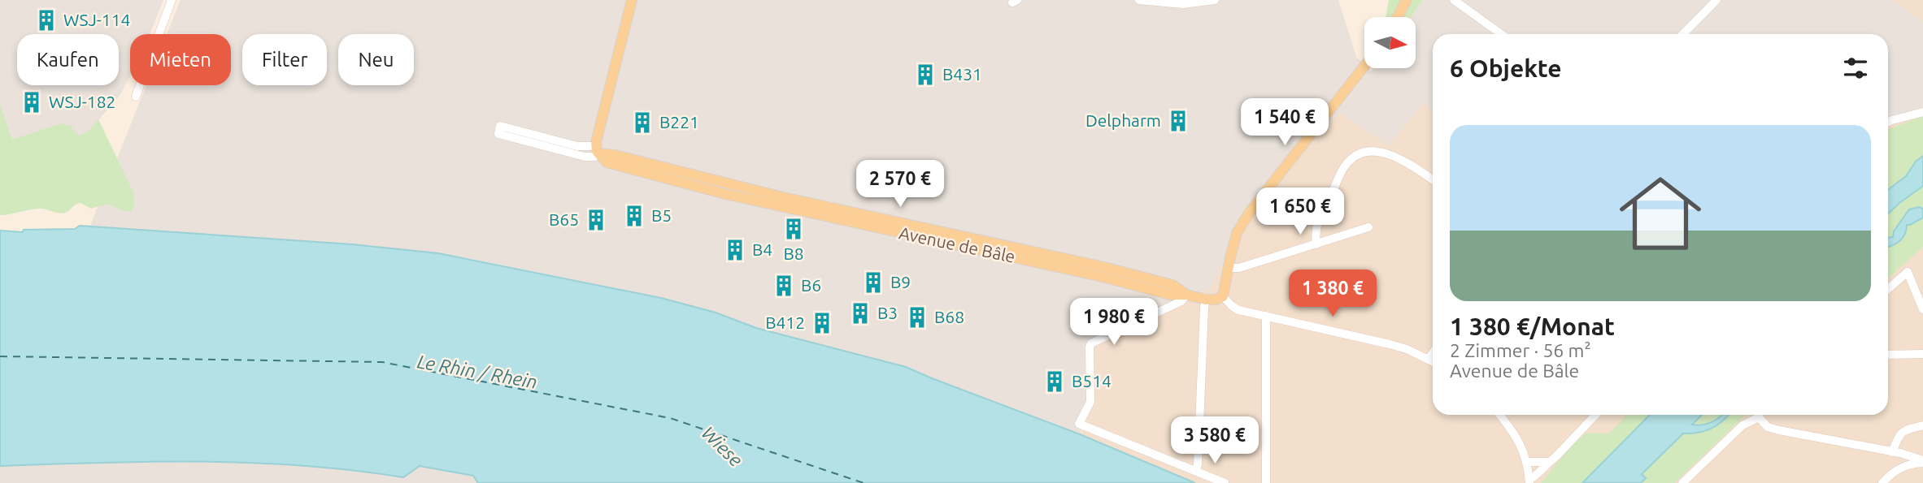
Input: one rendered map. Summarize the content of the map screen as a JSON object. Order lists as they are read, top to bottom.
{
  "streets": {
    "main road": ["Avenue de Bâle"]
  },
  "water": ["Le Rhin / Rhein", "Wiese"],
  "places": {
    "building": [
      "WSJ-114",
      "B431",
      "WSJ-182",
      "Delpharm",
      "B221",
      "B5",
      "B65",
      "B8",
      "B4",
      "B9",
      "B6",
      "B3",
      "B68",
      "B412",
      "B514"
    ]
  },
  "north": "right",
  "page": {
    "chip": [
      "Kaufen",
      "Mieten",
      "Filter",
      "Neu"
    ],
    "heading": "6 Objekte",
    "price": [
      "1 540 €",
      "2 570 €",
      "1 650 €",
      "1 380 €",
      "1 980 €",
      "3 580 €"
    ],
    "list": [
      {
        "name": "1 380 €/Monat",
        "note": "2 Zimmer · 56 m² · Avenue de Bâle"
      }
    ]
  }
}
